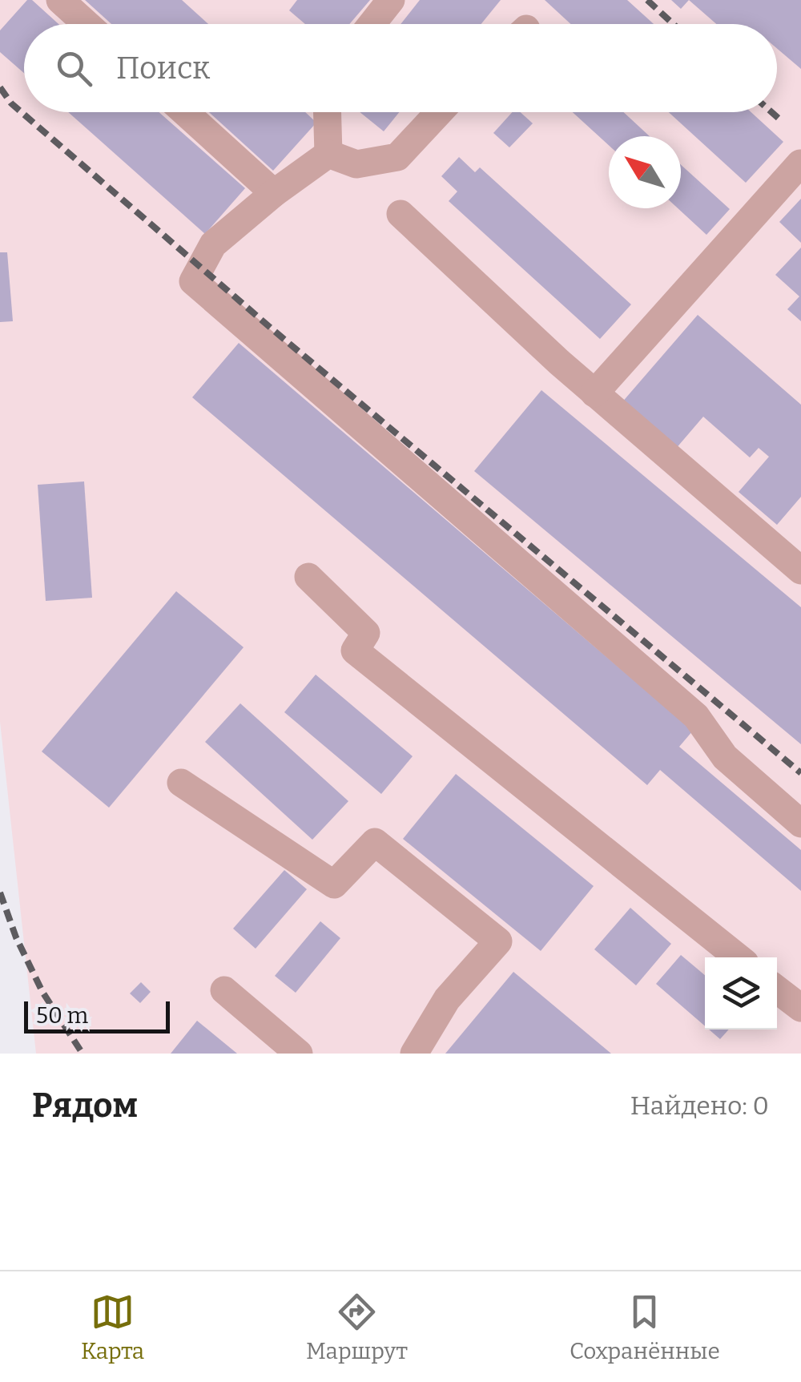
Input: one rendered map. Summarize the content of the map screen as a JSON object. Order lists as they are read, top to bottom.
{
  "scale_bar": "50 m",
  "north": "top left",
  "page": {
    "search": "Поиск",
    "scale": "50 m",
    "heading": ["Рядом", "Найдено: 0"],
    "nav": ["Карта", "Маршрут", "Сохранённые"]
  }
}
